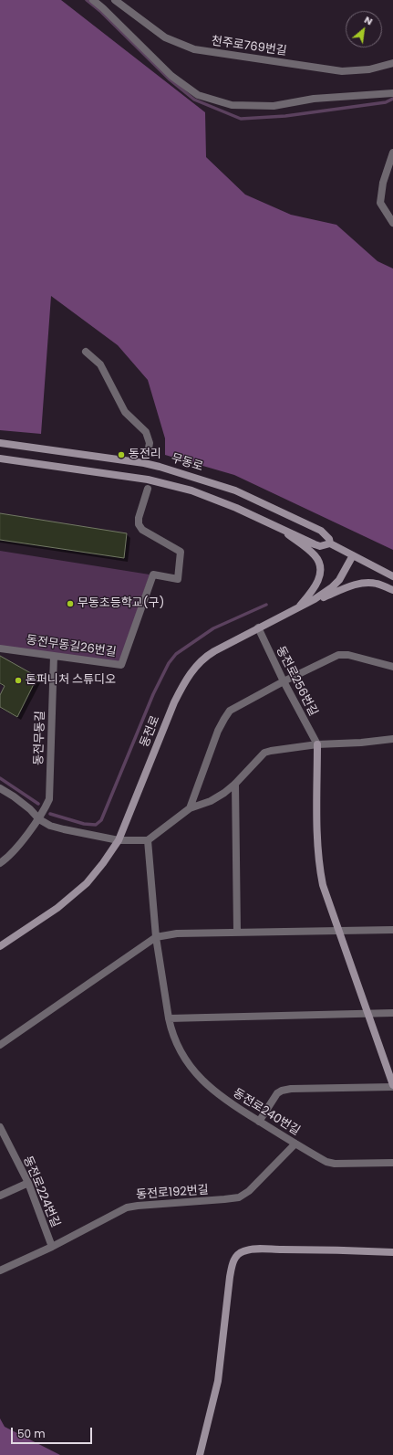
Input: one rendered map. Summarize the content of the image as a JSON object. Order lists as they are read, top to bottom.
{
  "streets": {
    "street": [
      "천주로769번길",
      "무동로",
      "동전무동길26번길",
      "동전로256번길",
      "동전로",
      "동전무동길",
      "동전로240번길",
      "동전로224번길",
      "동전로192번길"
    ]
  },
  "crossings": [
    ["무동로", "동전로"],
    ["동전무동길26번길", "동전무동길"],
    ["동전로256번길", "동전로"],
    ["동전로240번길", "동전로192번길"],
    ["동전로224번길", "동전로192번길"]
  ],
  "places": ["동전리", "무동초등학교(구)", "톤퍼니처 스튜디오"],
  "scale_bar": "50 m",
  "north": "top right"
}
